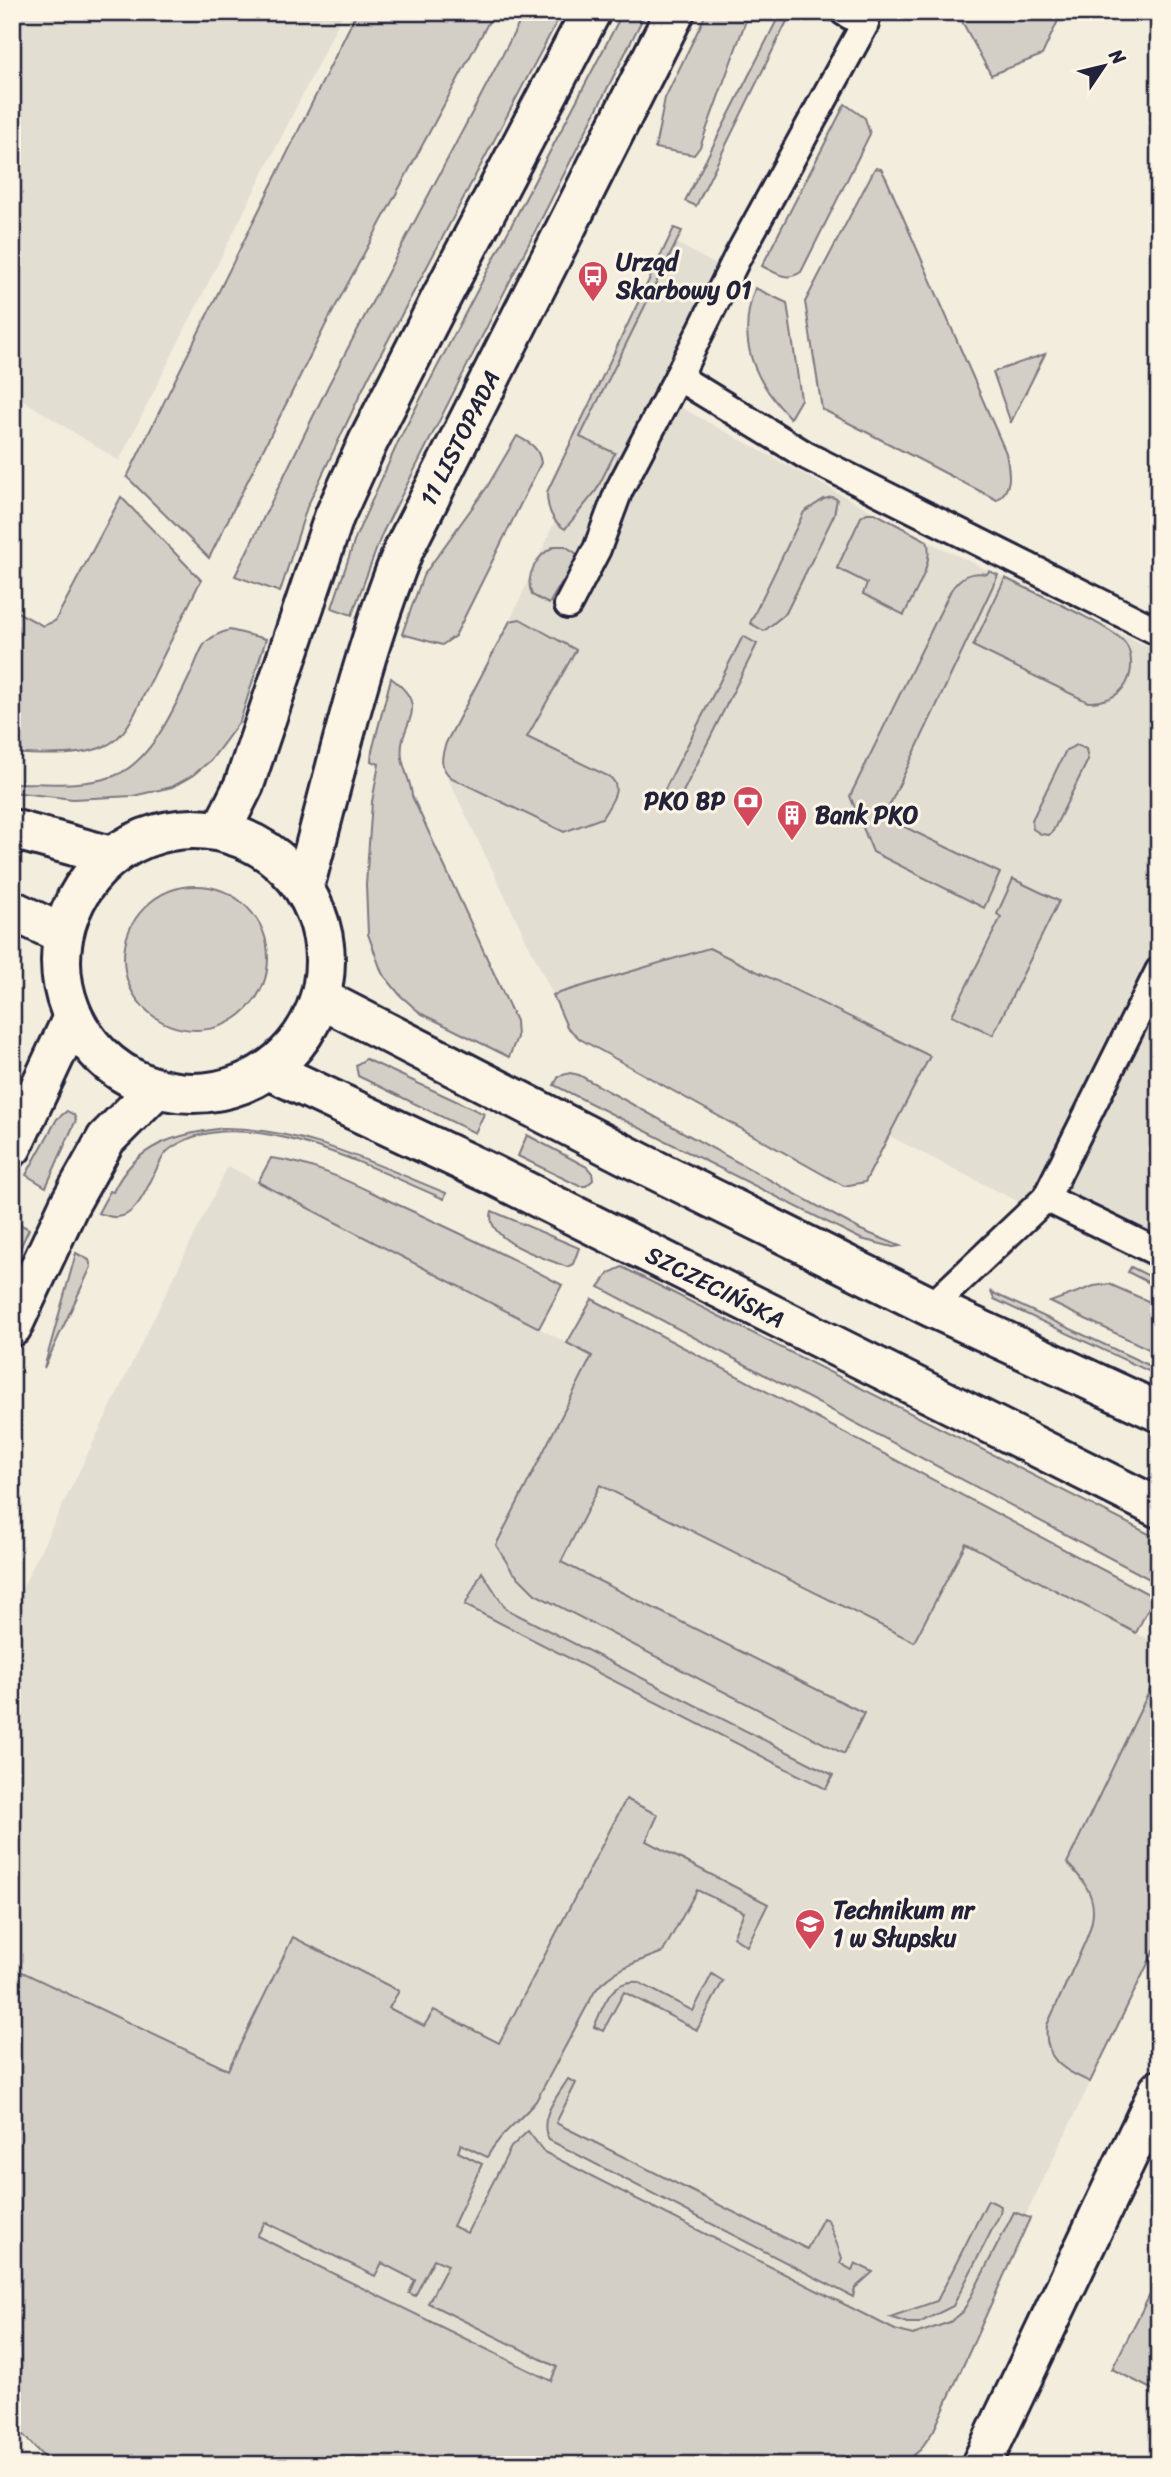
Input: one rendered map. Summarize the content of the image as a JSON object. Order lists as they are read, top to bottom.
{
  "streets": {
    "main road": ["11 LISTOPADA", "SZCZECIŃSKA"]
  },
  "places": {
    "bus stop": ["Urząd Skarbowy 01"],
    "bank": ["PKO BP"],
    "building": ["Bank PKO"],
    "school or university": ["Technikum nr 1 w Słupsku"]
  },
  "north": "top right"
}
